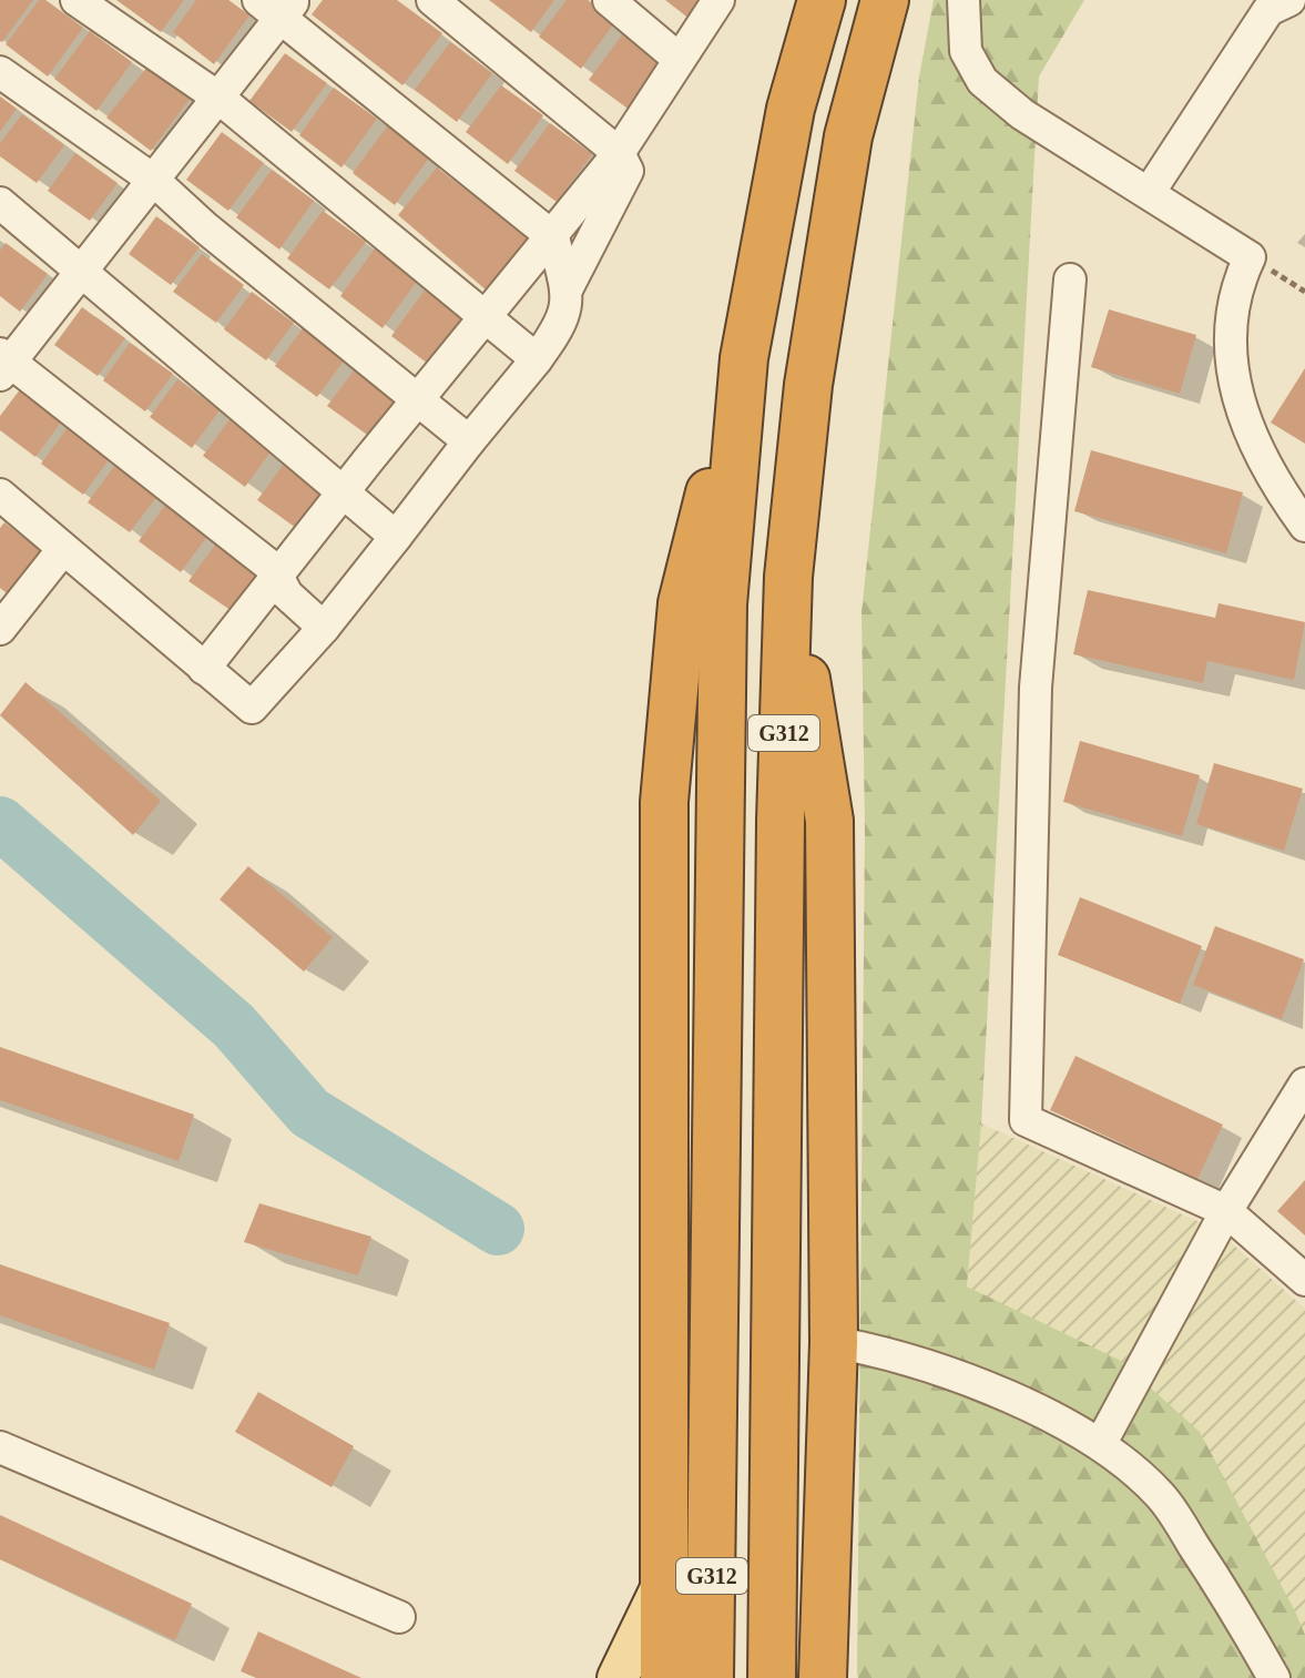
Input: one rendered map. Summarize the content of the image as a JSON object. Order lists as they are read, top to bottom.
{
  "streets": {
    "highway": ["G312"]
  }
}
